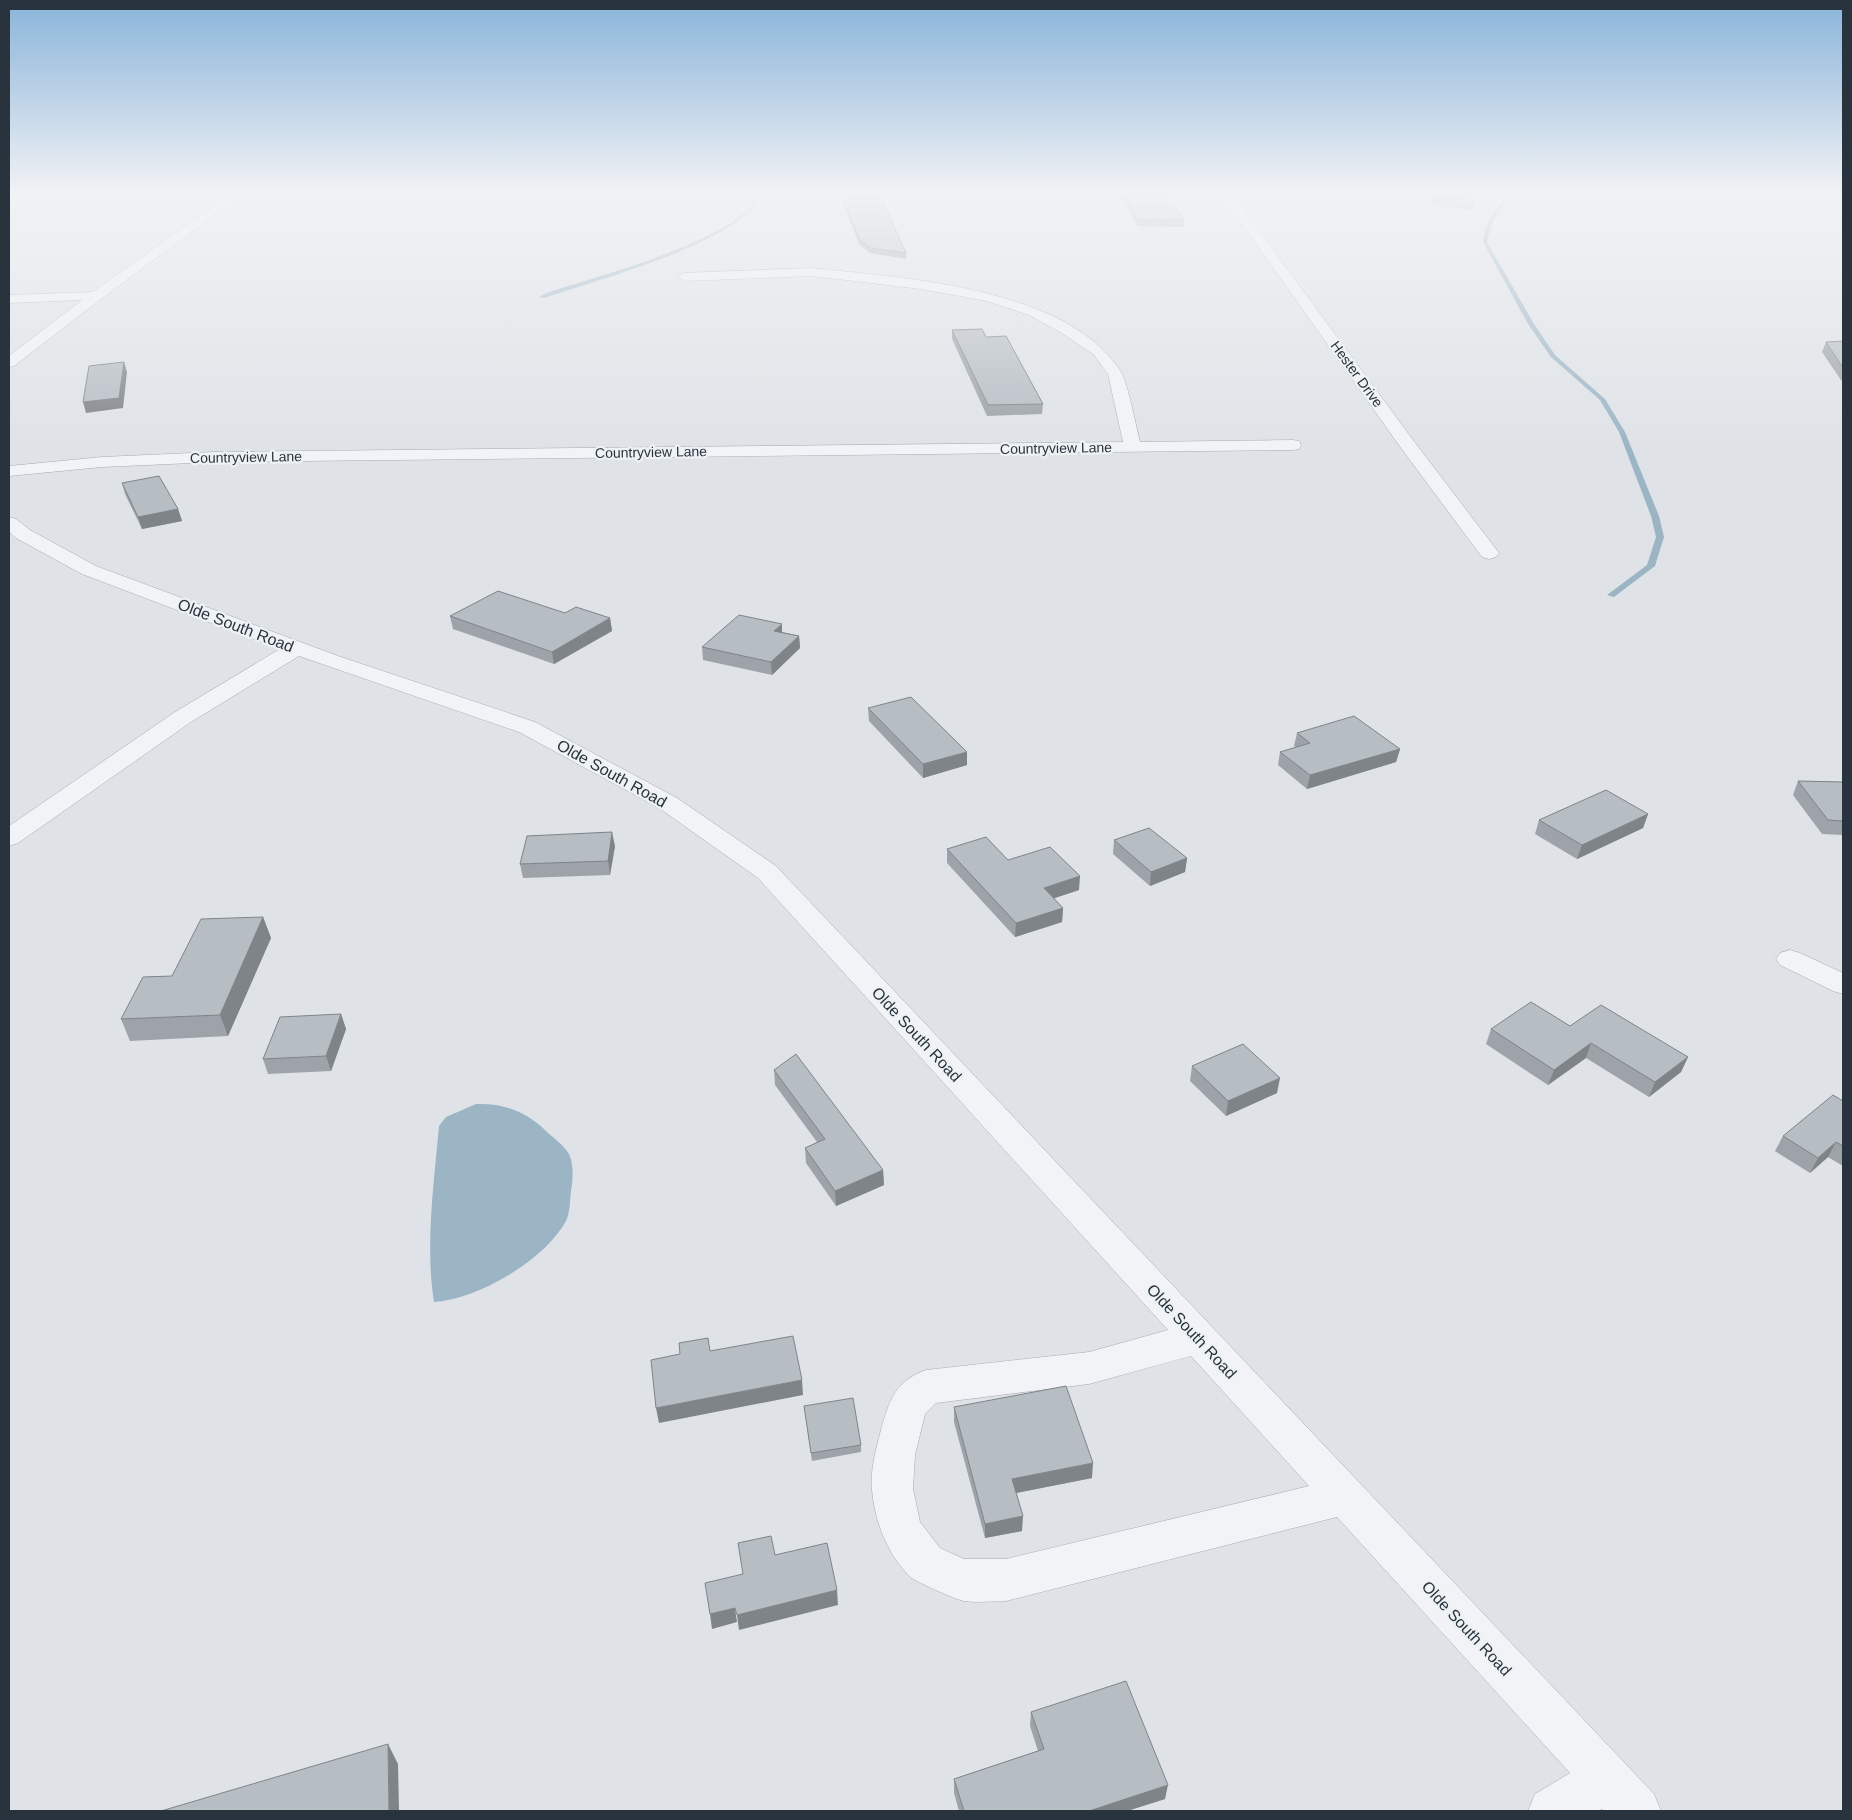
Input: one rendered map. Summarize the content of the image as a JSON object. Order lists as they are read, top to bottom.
{
  "streets": {
    "street": ["Hester Drive", "Countryview Lane", "Olde South Road"]
  }
}
